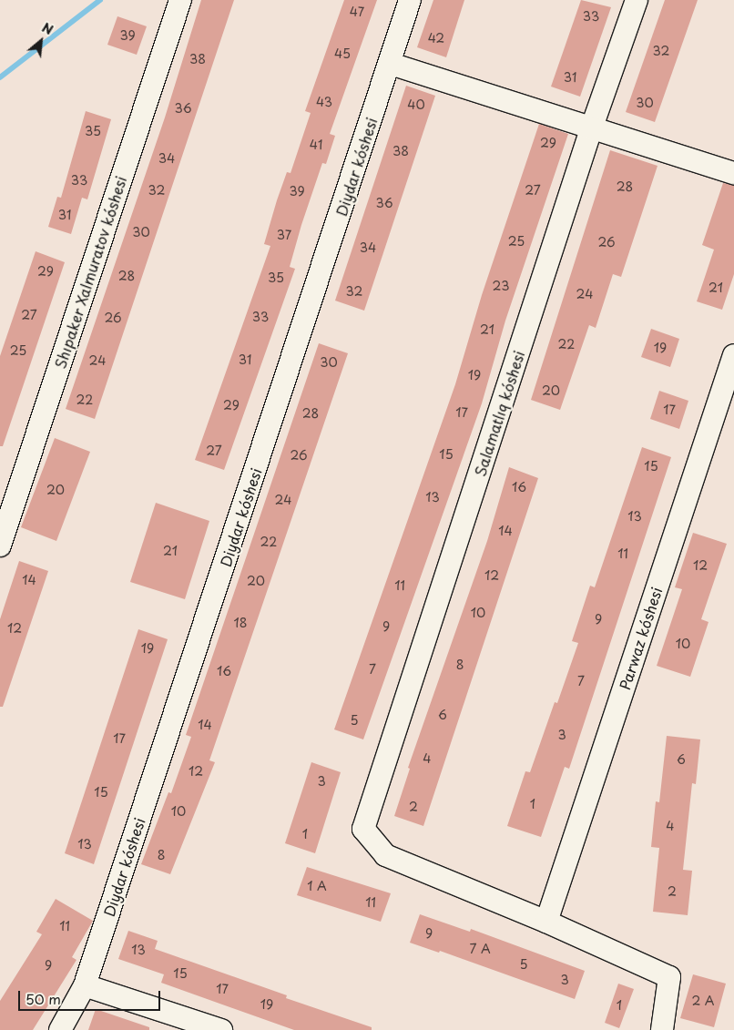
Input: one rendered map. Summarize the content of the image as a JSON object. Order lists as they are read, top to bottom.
{
  "streets": {
    "street": [
      "Diydar kóshesi",
      "Shıpaker Xalmuratov kóshesi",
      "Salamatlıq kóshesi",
      "Parwaz kóshesi"
    ]
  },
  "crossings": [
    ["Salamatlıq kóshesi", "Parwaz kóshesi"]
  ],
  "house_numbers": [
    "47",
    "33",
    "39",
    "42",
    "32",
    "45",
    "38",
    "31",
    "43",
    "30",
    "40",
    "36",
    "35",
    "29",
    "41",
    "38",
    "34",
    "33",
    "28",
    "32",
    "27",
    "39",
    "36",
    "31",
    "30",
    "37",
    "25",
    "26",
    "34",
    "29",
    "28",
    "35",
    "23",
    "21",
    "32",
    "24",
    "27",
    "33",
    "26",
    "21",
    "22",
    "19",
    "25",
    "31",
    "24",
    "30",
    "19",
    "20",
    "22",
    "29",
    "17",
    "17",
    "28",
    "27",
    "15",
    "26",
    "15",
    "16",
    "20",
    "13",
    "24",
    "13",
    "14",
    "22",
    "21",
    "11",
    "12",
    "12",
    "14",
    "20",
    "11",
    "10",
    "9",
    "18",
    "9",
    "12",
    "10",
    "19",
    "8",
    "7",
    "16",
    "7",
    "6",
    "5",
    "14",
    "3",
    "17",
    "4",
    "6",
    "12",
    "3",
    "15",
    "1",
    "2",
    "10",
    "4",
    "1",
    "13",
    "8",
    "1 А",
    "2",
    "11",
    "11",
    "9",
    "7 А",
    "13",
    "5",
    "9",
    "15",
    "3",
    "17",
    "2 А",
    "19",
    "1"
  ],
  "scale_bar": "50 m",
  "north": "top right"
}
